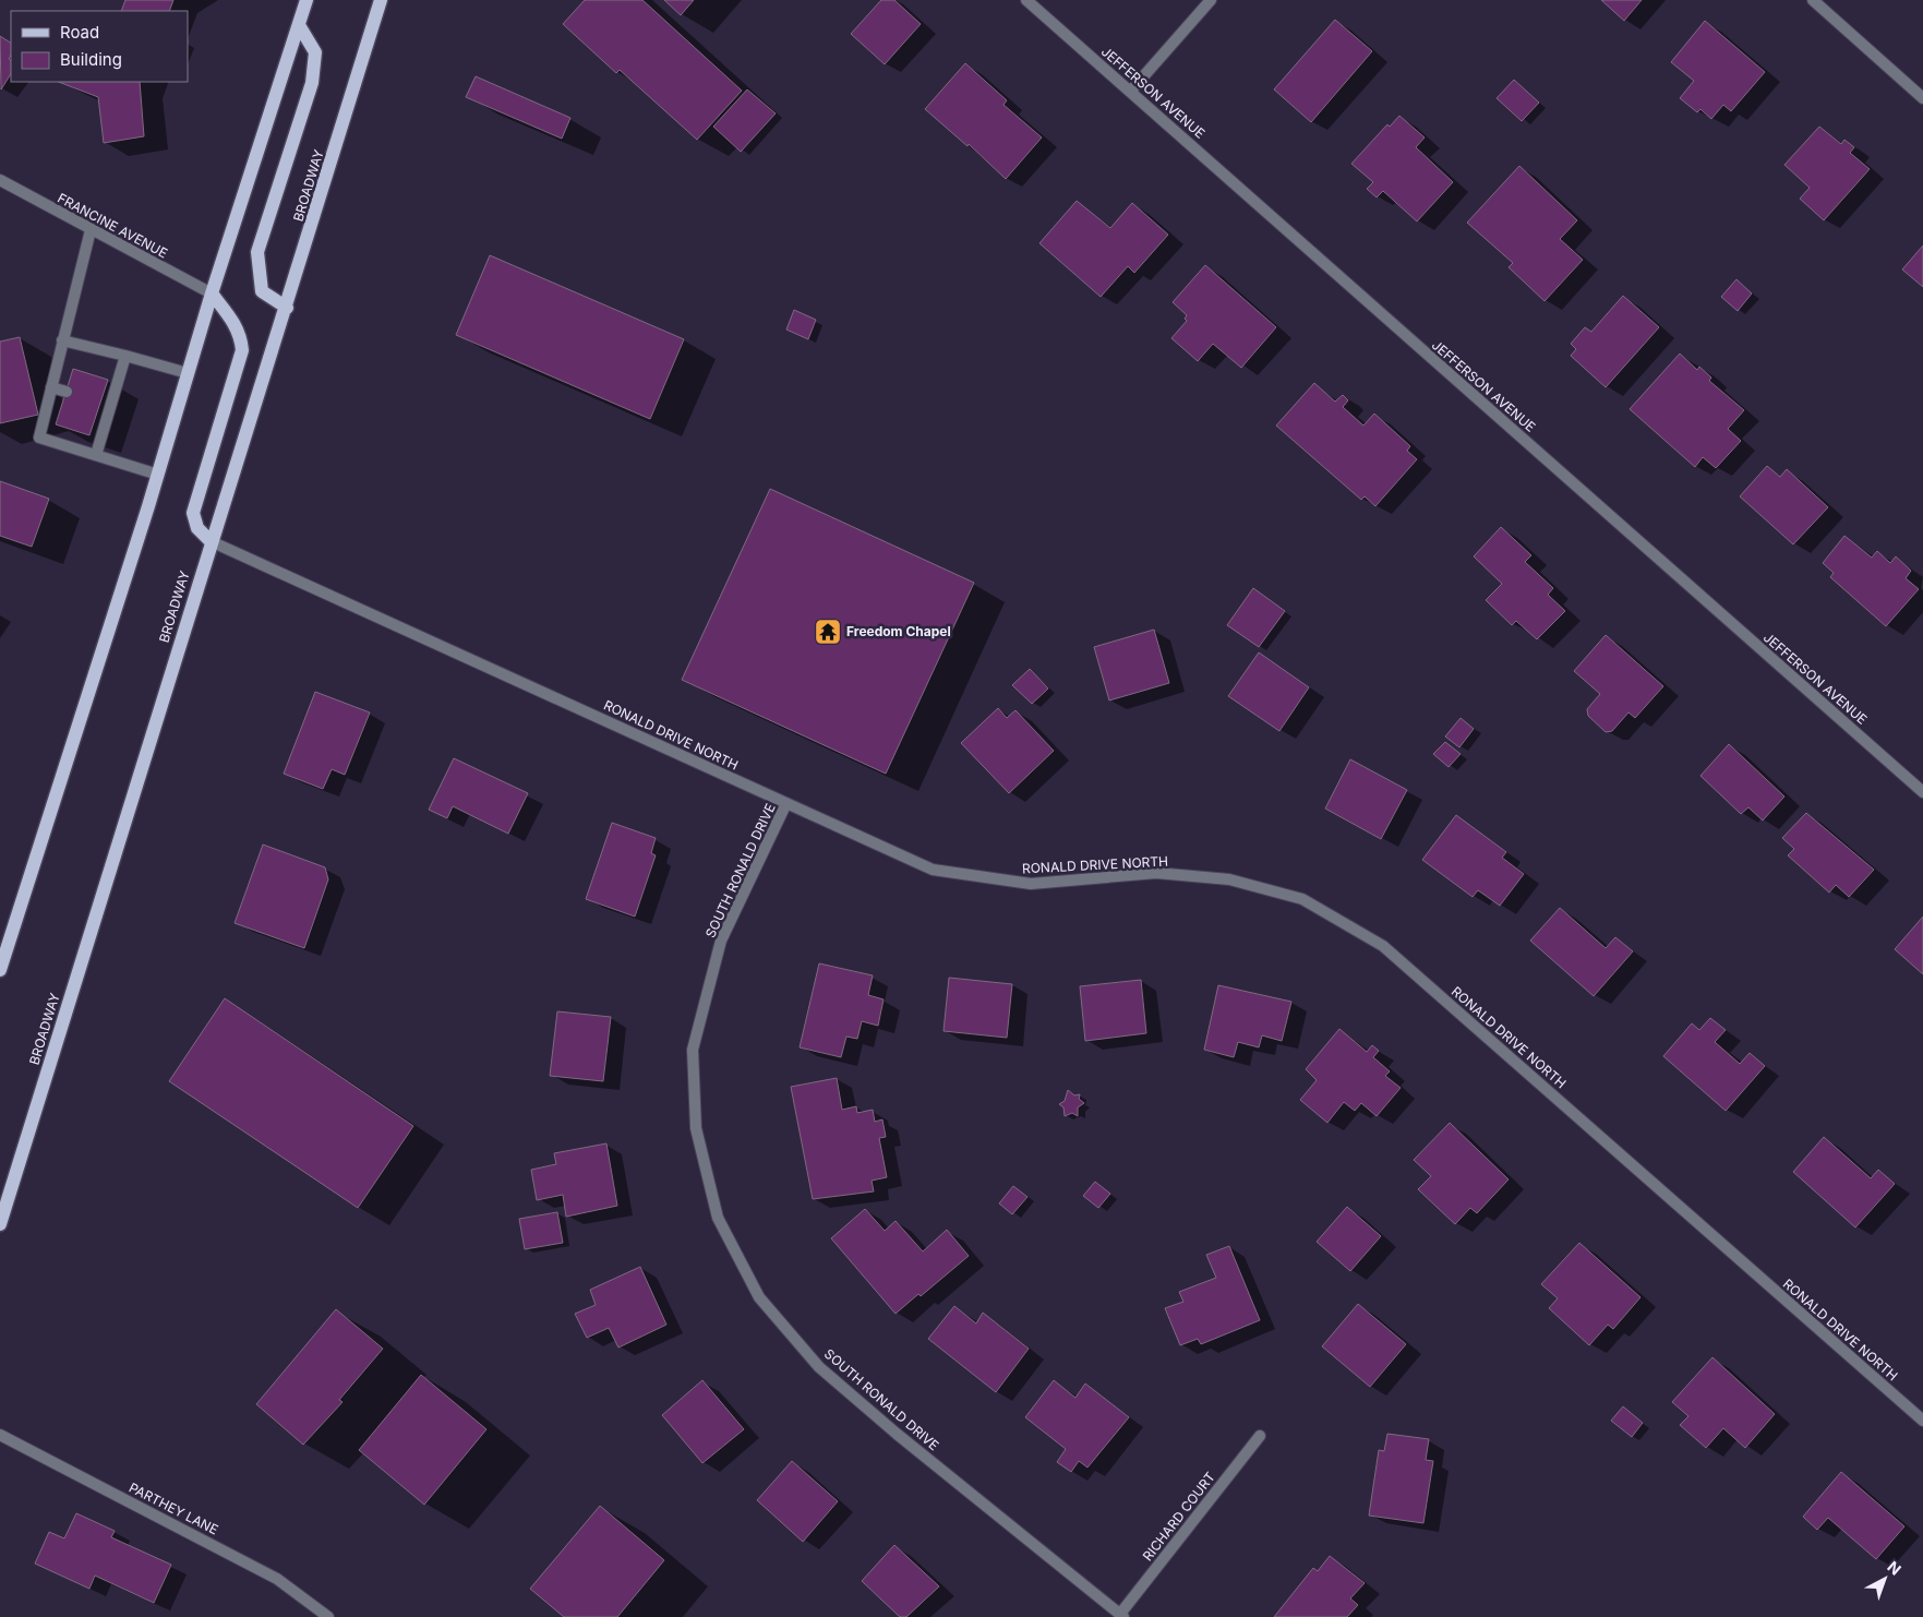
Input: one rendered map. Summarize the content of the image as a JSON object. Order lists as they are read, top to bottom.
{
  "streets": {
    "main road": ["BROADWAY"],
    "street": [
      "JEFFERSON AVENUE",
      "FRANCINE AVENUE",
      "RONALD DRIVE NORTH",
      "SOUTH RONALD DRIVE",
      "PARTHEY LANE",
      "RICHARD COURT"
    ]
  },
  "crossings": [
    ["BROADWAY", "RONALD DRIVE NORTH"],
    ["RONALD DRIVE NORTH", "SOUTH RONALD DRIVE"],
    ["SOUTH RONALD DRIVE", "RICHARD COURT"]
  ],
  "places": {
    "temple": ["Freedom Chapel"]
  },
  "legend": ["Road", "Building"],
  "north": "top right"
}
